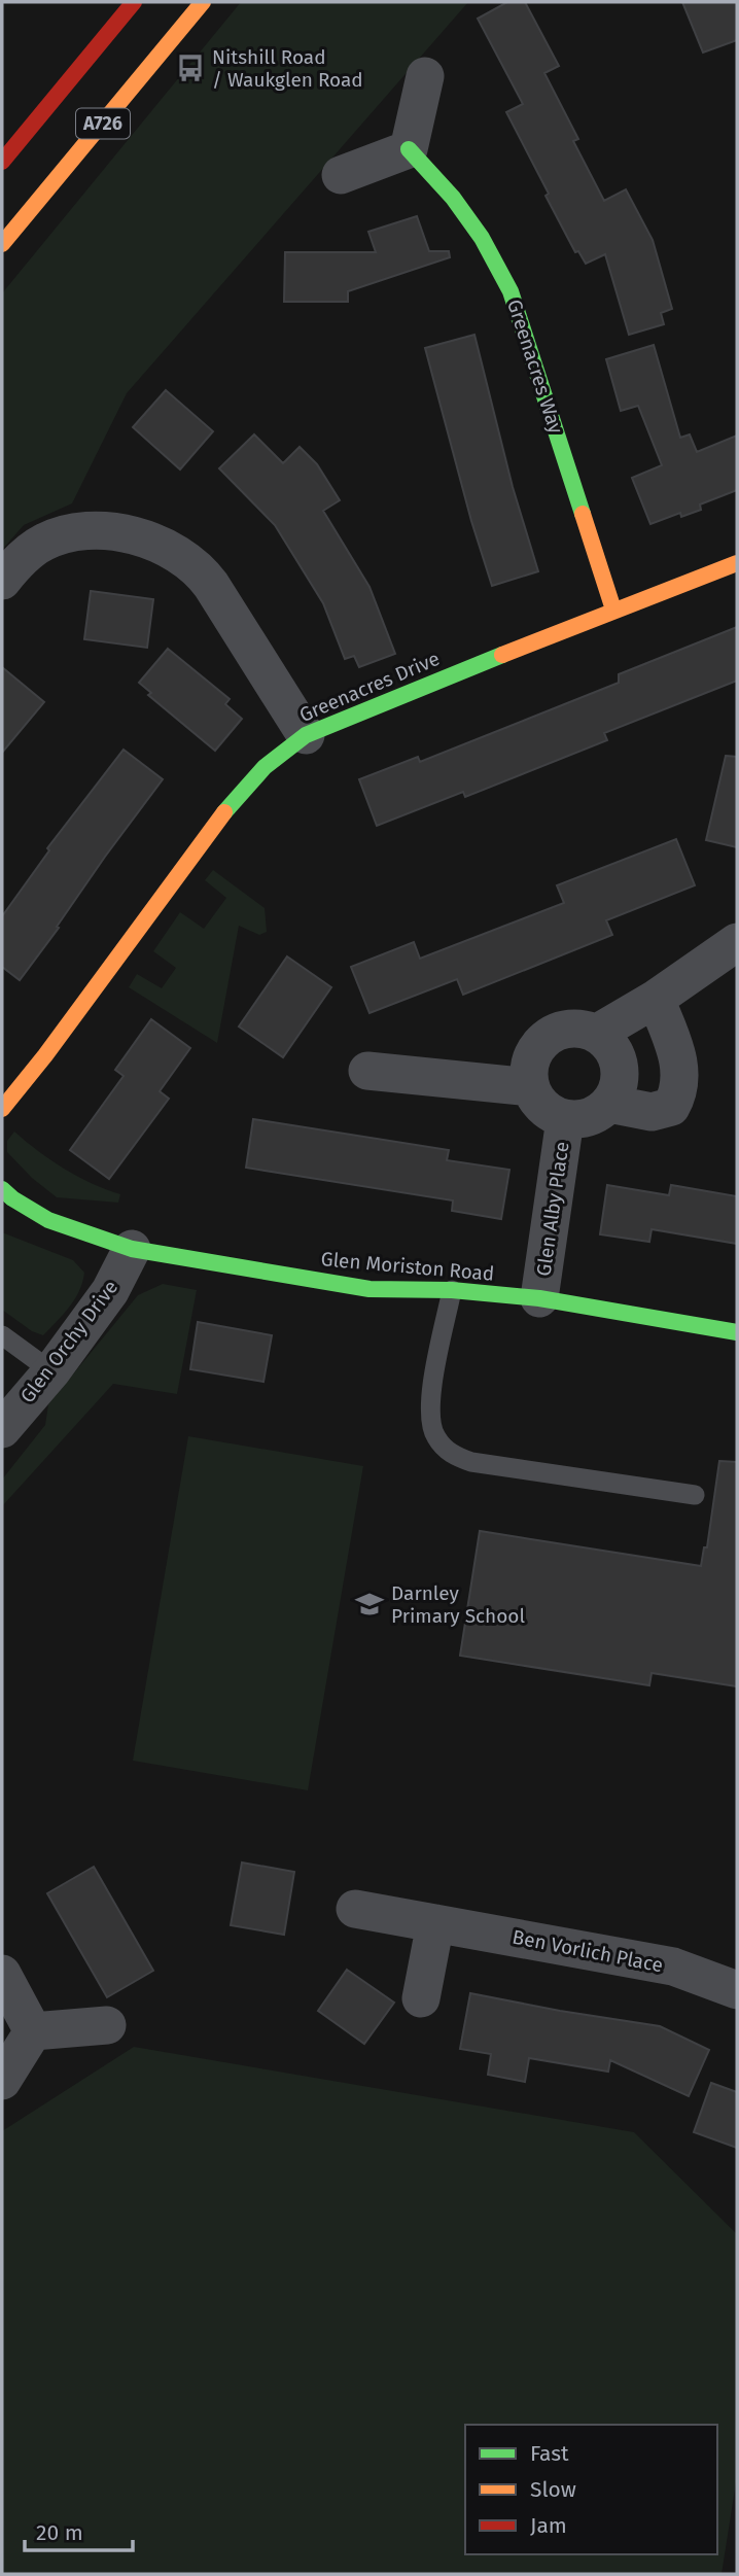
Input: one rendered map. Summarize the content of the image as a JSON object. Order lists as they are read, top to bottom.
{
  "streets": {
    "street": [
      "A726",
      "Greenacres Way",
      "Greenacres Drive",
      "Glen Alby Place",
      "Glen Moriston Road",
      "Glen Orchy Drive",
      "Ben Vorlich Place"
    ]
  },
  "crossings": [
    ["Greenacres Way", "Greenacres Drive"],
    ["Glen Alby Place", "Glen Moriston Road"],
    ["Glen Moriston Road", "Glen Orchy Drive"]
  ],
  "places": {
    "bus stop": ["Nitshill Road / Waukglen Road"],
    "school or university": ["Darnley Primary School"]
  },
  "legend": ["Fast", "Slow", "Jam"],
  "scale_bar": "20 m"
}
